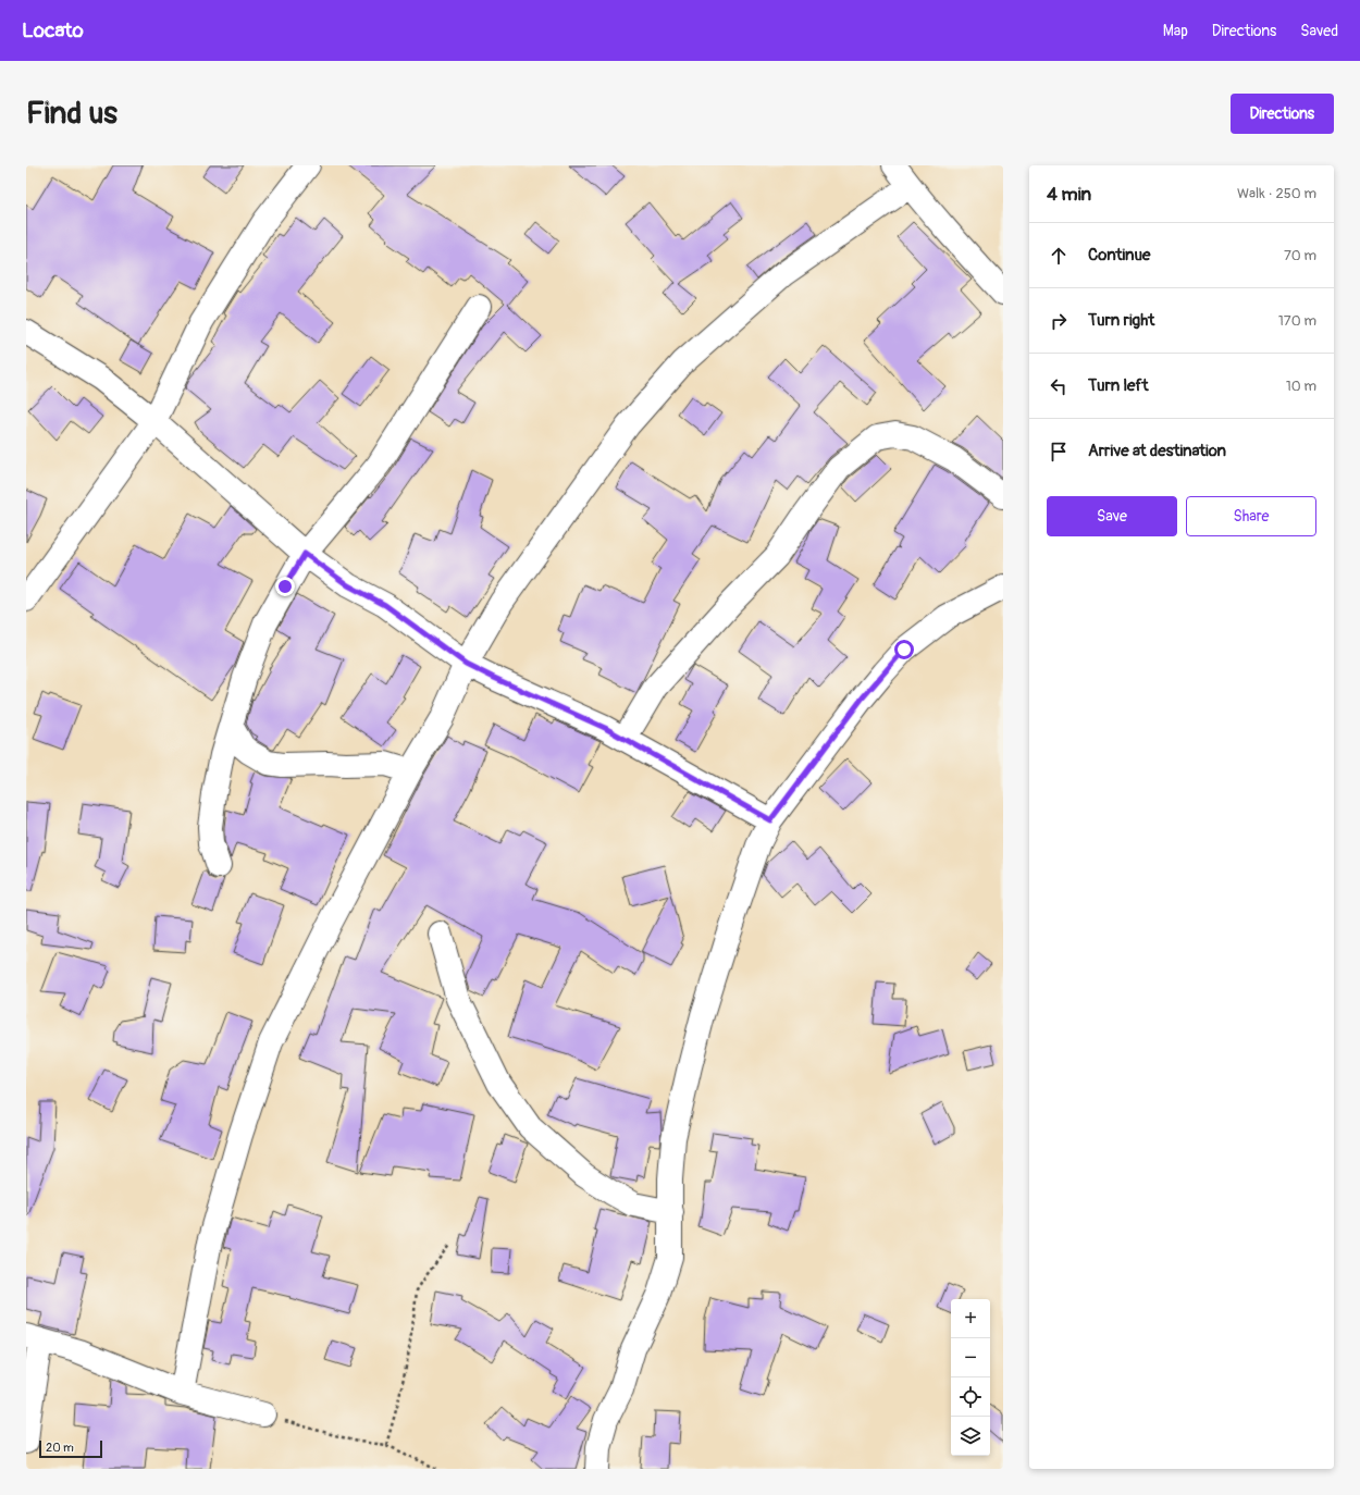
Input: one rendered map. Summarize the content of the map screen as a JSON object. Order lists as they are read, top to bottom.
{
  "scale_bar": "20 m",
  "page": {
    "header": "Locato",
    "nav": ["Map", "Directions", "Saved"],
    "buttons": [
      "Directions",
      ["Save", "Share"]
    ],
    "title": "Find us",
    "heading": ["4 min", "Walk · 250 m"],
    "list": [
      ["Continue", "70 m"],
      ["Turn right", "170 m"],
      ["Turn left", "10 m"],
      "Arrive at destination"
    ],
    "map_buttons": ["+", "−"],
    "scale": "20 m"
  }
}
